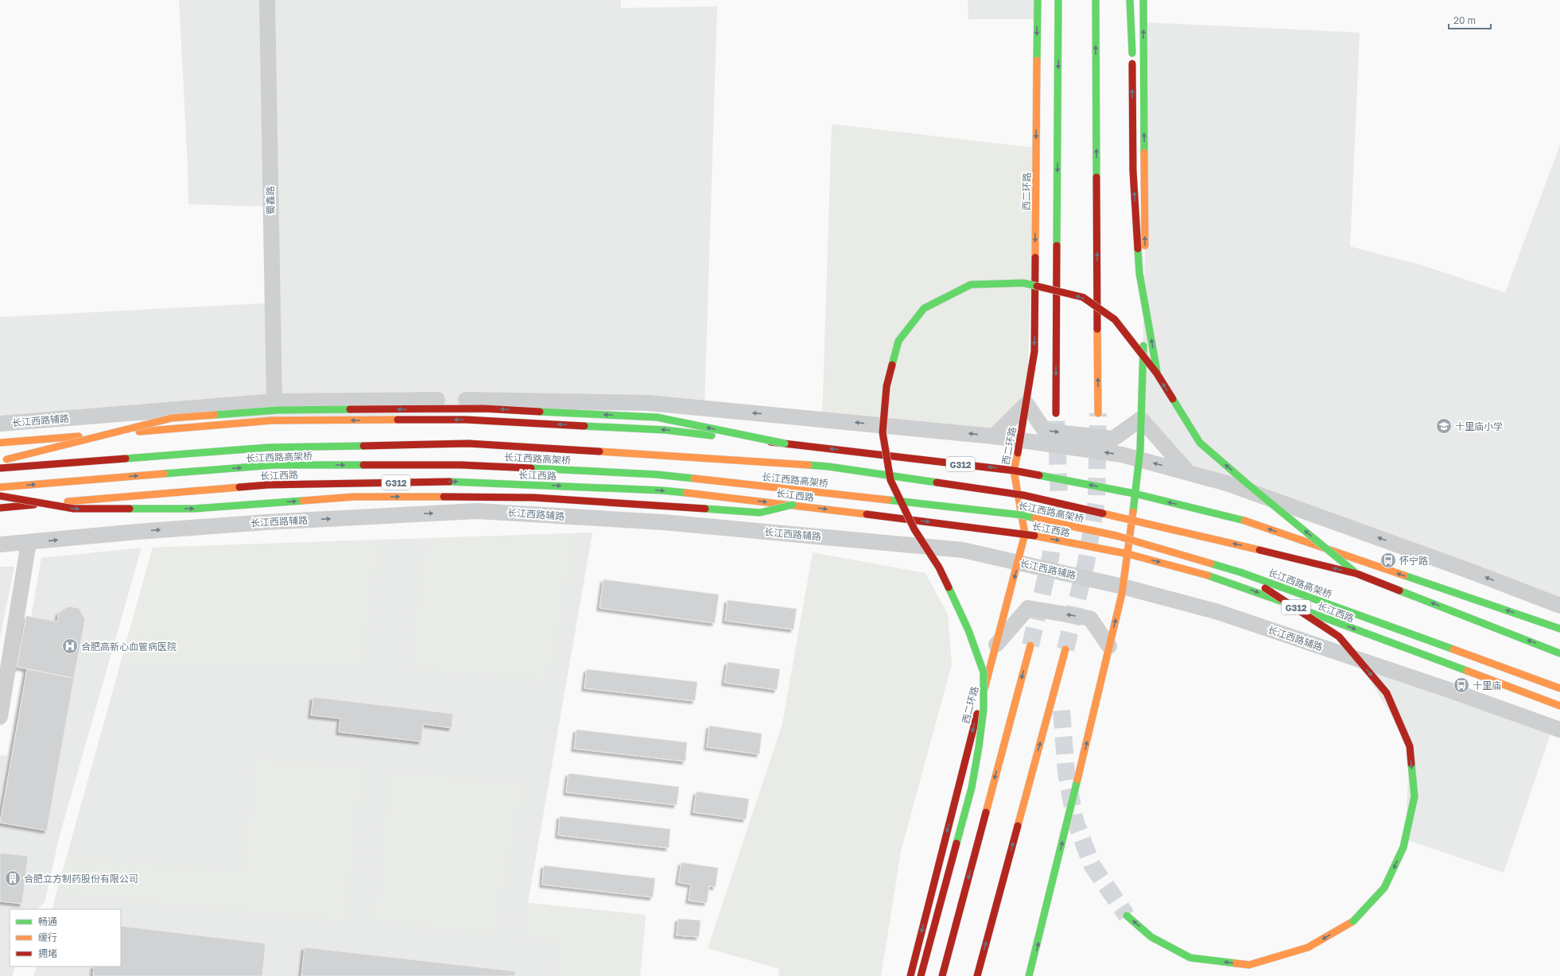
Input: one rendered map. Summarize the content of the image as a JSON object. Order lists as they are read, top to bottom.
{
  "streets": {
    "highway": [
      "西二环路",
      "长江西路高架桥",
      "G312",
      "长江西路"
    ],
    "street": ["蜀鑫路", "长江西路辅路"]
  },
  "crossings": [
    ["西二环路", "长江西路辅路"],
    ["西二环路", "G312"],
    ["西二环路", "长江西路"],
    ["蜀鑫路", "长江西路辅路"]
  ],
  "places": {
    "school or university": ["十里庙小学"],
    "bus stop": ["怀宁路", "十里庙"],
    "hospital": ["合肥高新心血管病医院"],
    "building": ["合肥立方制药股份有限公司"]
  },
  "legend": ["畅通", "缓行", "拥堵"],
  "scale_bar": "20 m"
}
